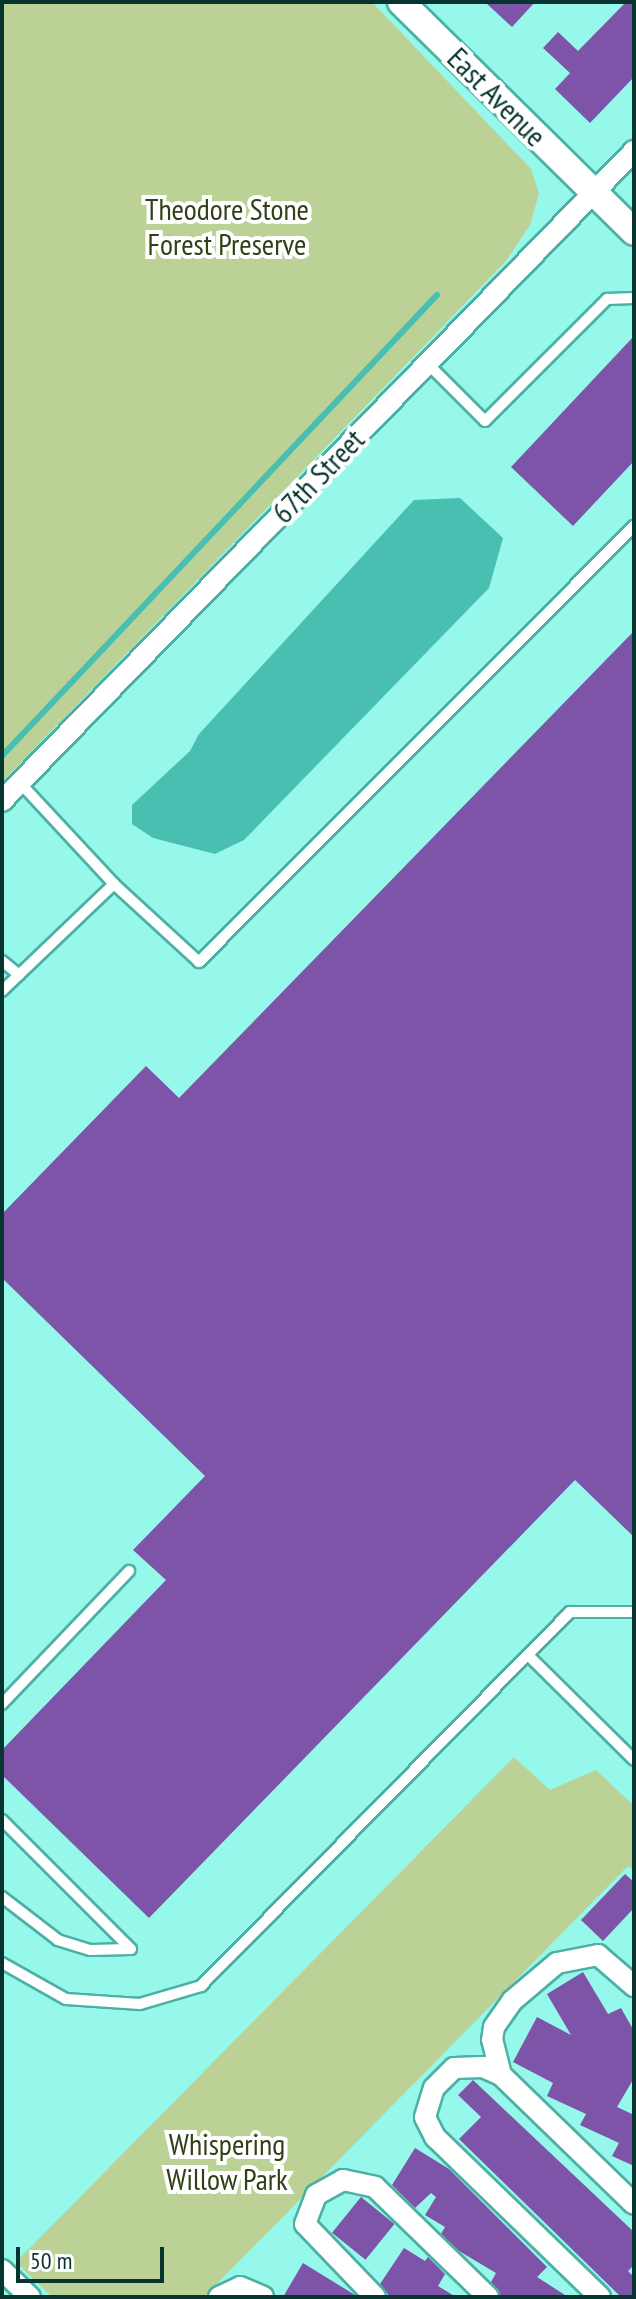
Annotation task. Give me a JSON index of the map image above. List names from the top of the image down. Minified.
{"streets":{"street":["East Avenue","67th Street"]},"crossings":[["East Avenue","67th Street"]],"parks":["Theodore Stone Forest Preserve","Whispering Willow Park"],"scale_bar":"50 m"}
